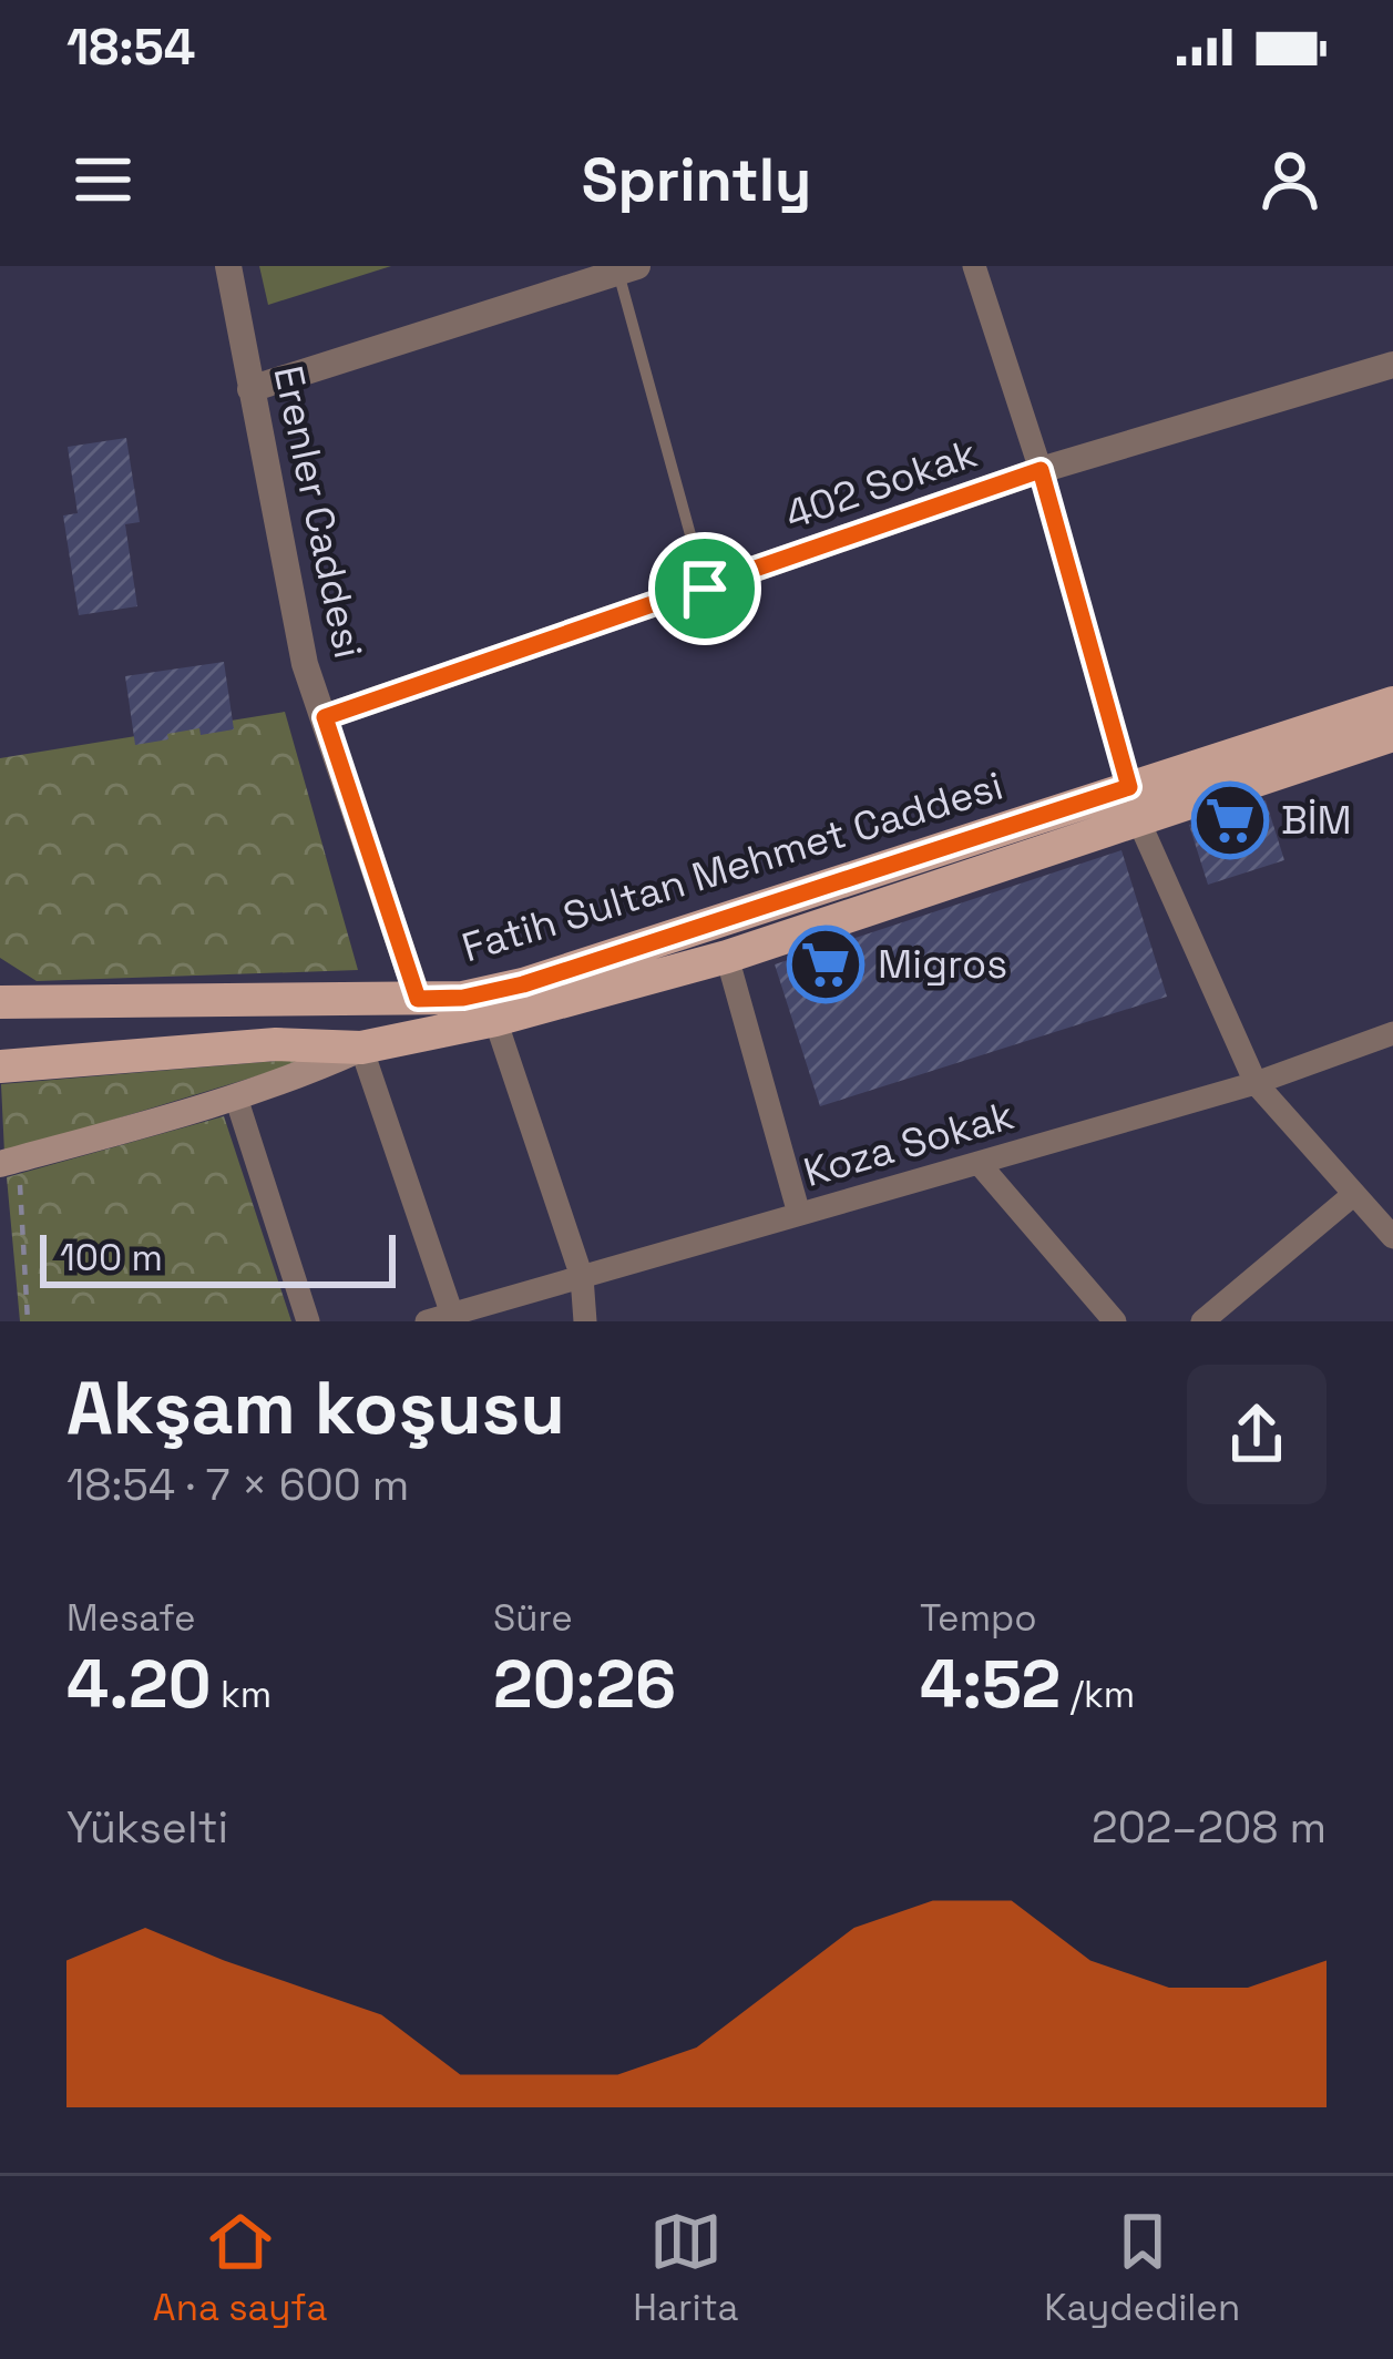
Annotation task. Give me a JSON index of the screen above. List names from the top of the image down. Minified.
{"streets":{"main road":["Fatih Sultan Mehmet Caddesi"],"street":["402 Sokak","Erenler Caddesi","Koza Sokak"]},"crossings":[["402 Sokak","Erenler Caddesi"],["Erenler Caddesi","Fatih Sultan Mehmet Caddesi"]],"places":{"supermarket":["BİM","Migros"]},"scale_bar":"100 m","page":{"status":"18:54","header":"Sprintly","scale":"100 m","heading":["Akşam koşusu","18:54 · 7 × 600 m"],"stats":[["Mesafe","4.20 km"],["Süre","20:26"],["Tempo","4:52 /km"]],"chart":["Yükselti","202–208 m"],"tabs":["Ana sayfa","Harita","Kaydedilen"]}}
